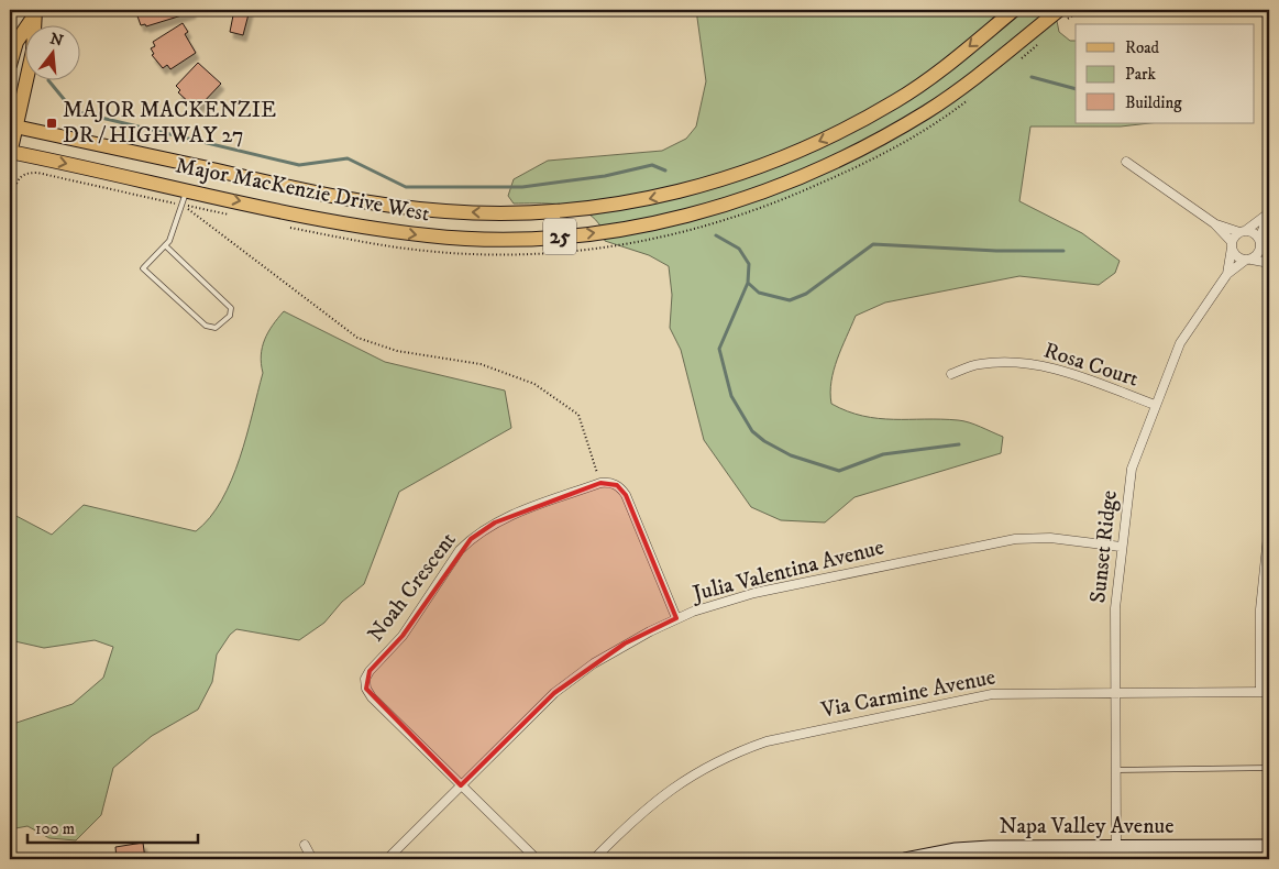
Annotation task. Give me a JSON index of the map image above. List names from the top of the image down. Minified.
{"streets":{"main road":["Major MacKenzie Drive West","25"],"street":["Rosa Court","Sunset Ridge","Julia Valentina Avenue","Noah Crescent","Via Carmine Avenue","Napa Valley Avenue"]},"crossings":[["Rosa Court","Sunset Ridge"],["Sunset Ridge","Julia Valentina Avenue"],["Sunset Ridge","Via Carmine Avenue"],["Sunset Ridge","Napa Valley Avenue"],["Julia Valentina Avenue","Noah Crescent"]],"places":{"transit":["MAJOR MACKENZIE DR / HIGHWAY 27"]},"legend":["Road","Park","Building"],"scale_bar":"100 m","north":"top"}
